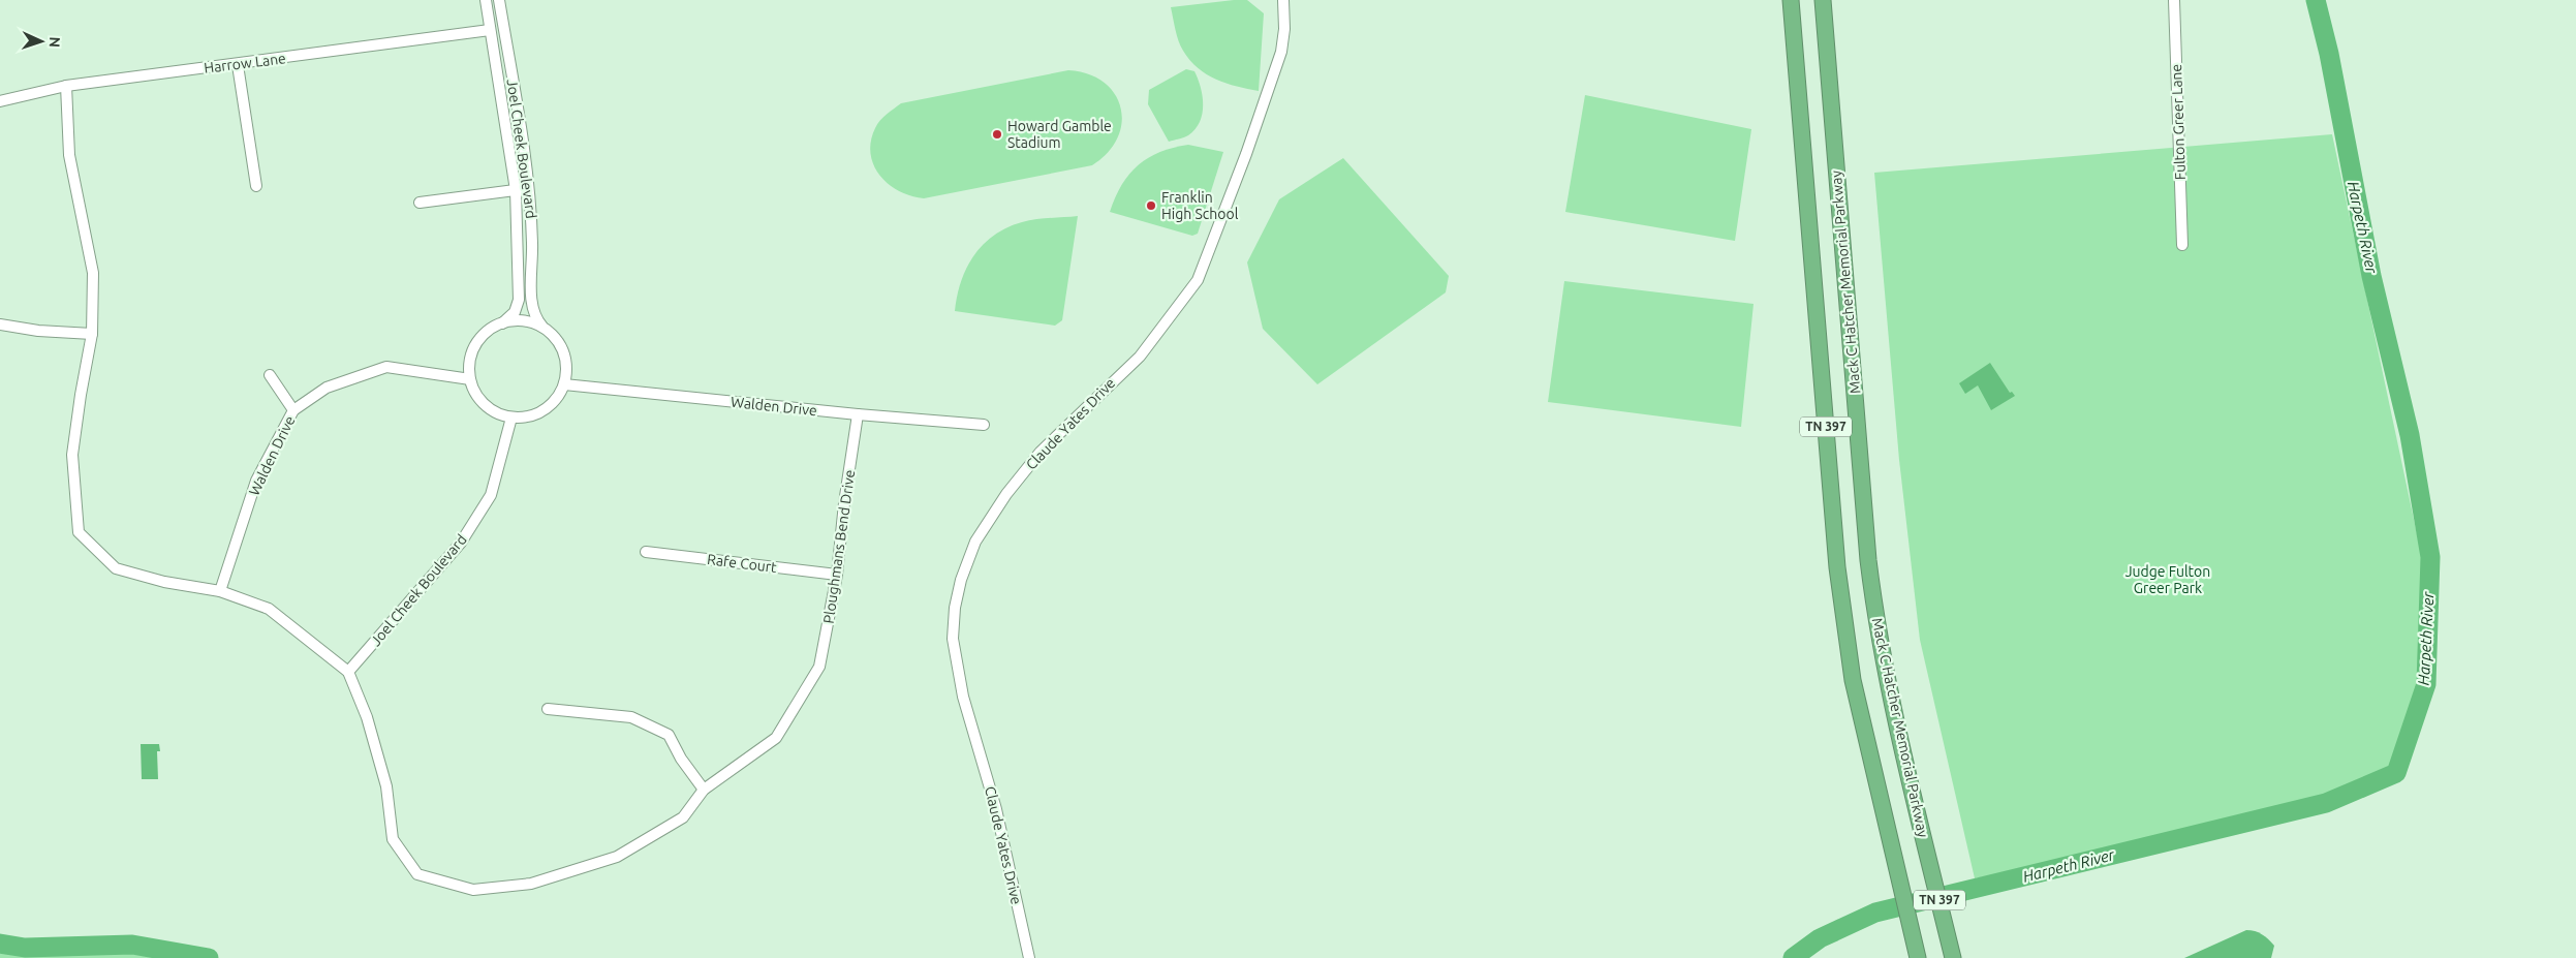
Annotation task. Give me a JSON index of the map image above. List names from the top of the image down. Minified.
{"streets":{"highway":["Mack C Hatcher Memorial Parkway","TN 397"],"street":["Harrow Lane","Fulton Greer Lane","Joel Cheek Boulevard","Walden Drive","Claude Yates Drive","Ploughmans Bend Drive","Rafe Court"]},"crossings":[["Harrow Lane","Joel Cheek Boulevard"],["Harrow Lane","Ploughmans Bend Drive"],["Joel Cheek Boulevard","Walden Drive"],["Joel Cheek Boulevard","Ploughmans Bend Drive"],["Walden Drive","Ploughmans Bend Drive"],["Ploughmans Bend Drive","Rafe Court"]],"water":["Harpeth River"],"parks":["Judge Fulton Greer Park"],"places":["Howard Gamble Stadium","Franklin High School"],"north":"right"}
